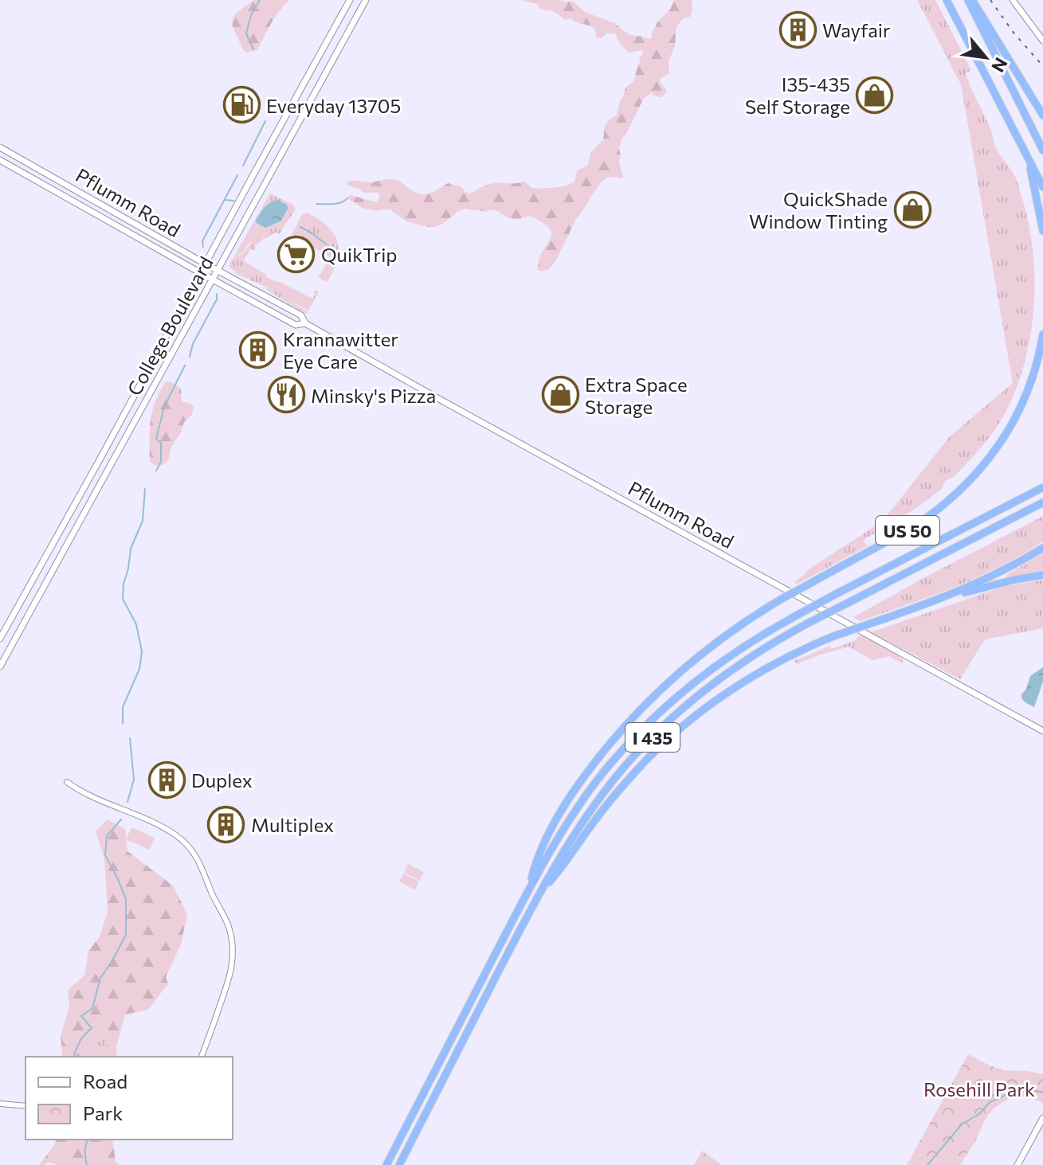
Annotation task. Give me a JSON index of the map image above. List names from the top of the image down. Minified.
{"streets":{"highway":["US 50","I 435"],"main road":["Pflumm Road","College Boulevard"]},"crossings":[["Pflumm Road","College Boulevard"],["US 50","I 435"]],"parks":["Rosehill Park"],"places":{"building":["Wayfair","Krannawitter Eye Care","Duplex","Multiplex"],"shop":["I35-435 Self Storage","QuickShade Window Tinting","Extra Space Storage"],"fuel station":["Everyday 13705"],"supermarket":["QuikTrip"],"restaurant":["Minsky's Pizza"]},"legend":["Road","Park"],"north":"bottom right"}
